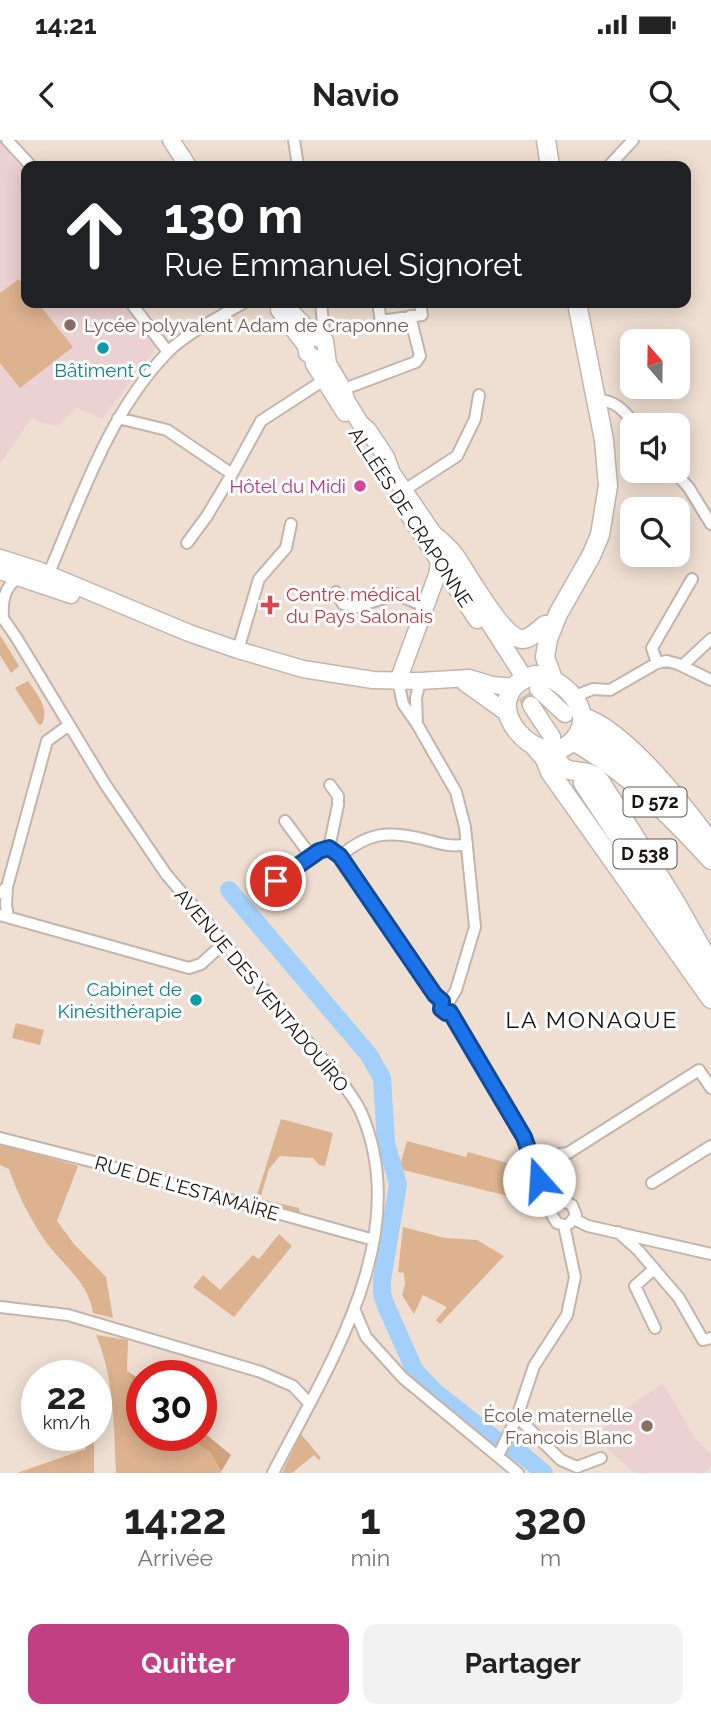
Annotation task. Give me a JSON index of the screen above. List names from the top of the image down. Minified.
{"streets":{"main road":["ALLÉES DE CRAPONNE","D 572","D 538"],"street":["AVENUE DES VENTADOUÏRO","RUE DE L'ESTAMAÏRE"]},"crossings":[["AVENUE DES VENTADOUÏRO","RUE DE L'ESTAMAÏRE"]],"districts":["LA MONAQUE"],"places":{"other":["Lycée polyvalent Adam de Craponne","Bâtiment C","Hôtel du Midi","Cabinet de Kinésithérapie","École maternelle Francois Blanc"],"health":["Centre médical du Pays Salonais"]},"north":"top","page":{"status":"14:21","header":"Navio","turn":["130 m","Rue Emmanuel Signoret"],"speed":"22 km/h","limit":"30","eta":["14:22","Arrivée","1","min","320","m"],"buttons":["Quitter","Partager"]}}
